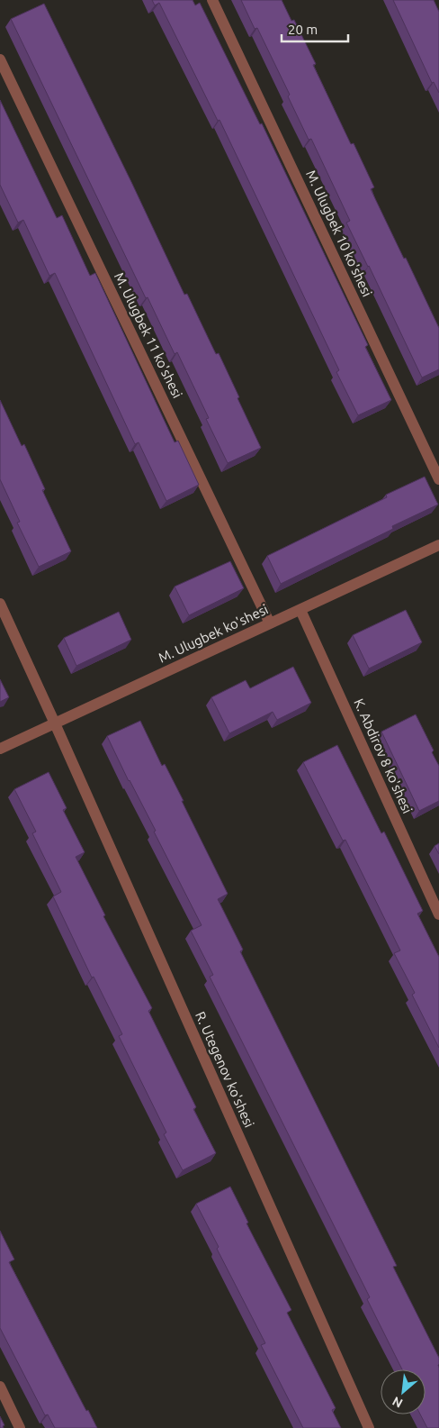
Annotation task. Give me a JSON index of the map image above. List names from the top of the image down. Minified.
{"streets":{"street":["M. Ulugbek 10 ko'shesi","M. Ulugbek 11 ko'shesi","M. Ulugbek ko'shesi","K. Abdirov 8 ko'shesi","R. Utegenov ko'shesi"]},"crossings":[["M. Ulugbek 11 ko'shesi","M. Ulugbek ko'shesi"],["M. Ulugbek ko'shesi","K. Abdirov 8 ko'shesi"],["M. Ulugbek ko'shesi","R. Utegenov ko'shesi"]],"scale_bar":"20 m","north":"bottom left"}
